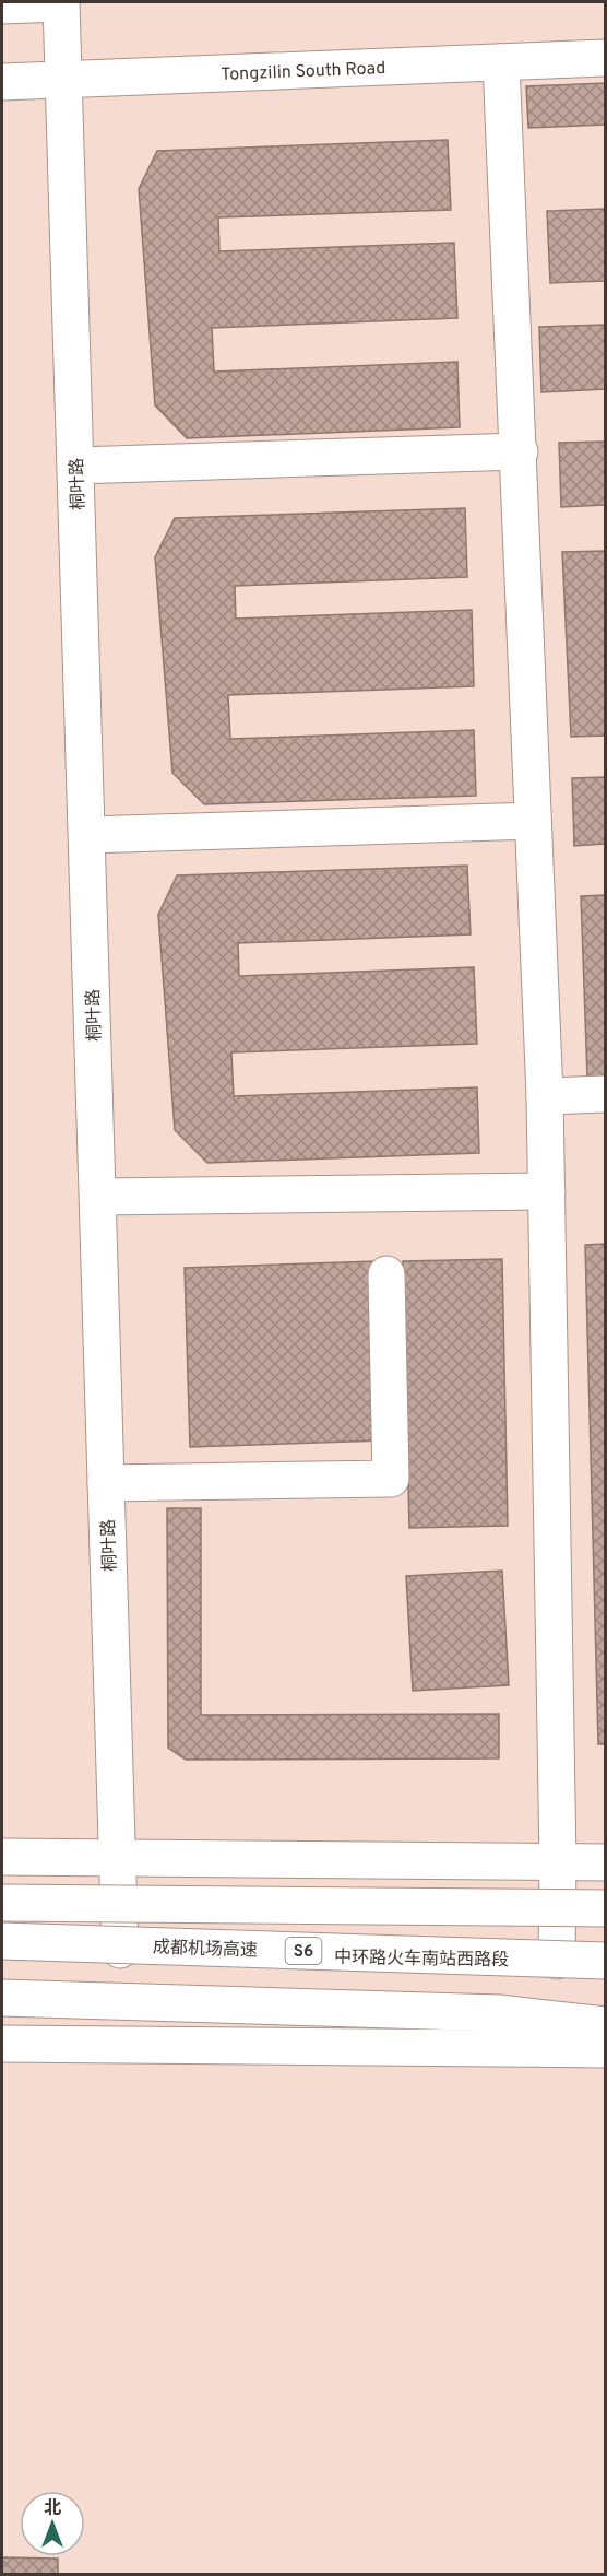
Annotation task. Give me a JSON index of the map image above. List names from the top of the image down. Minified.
{"streets":{"main road":["Tongzilin South Road","桐叶路","成都机场高速","S6","中环路火车南站西路段"]},"crossings":[["Tongzilin South Road","桐叶路"],["桐叶路","中环路火车南站西路段"],["成都机场高速","中环路火车南站西路段"]],"north":"top"}
